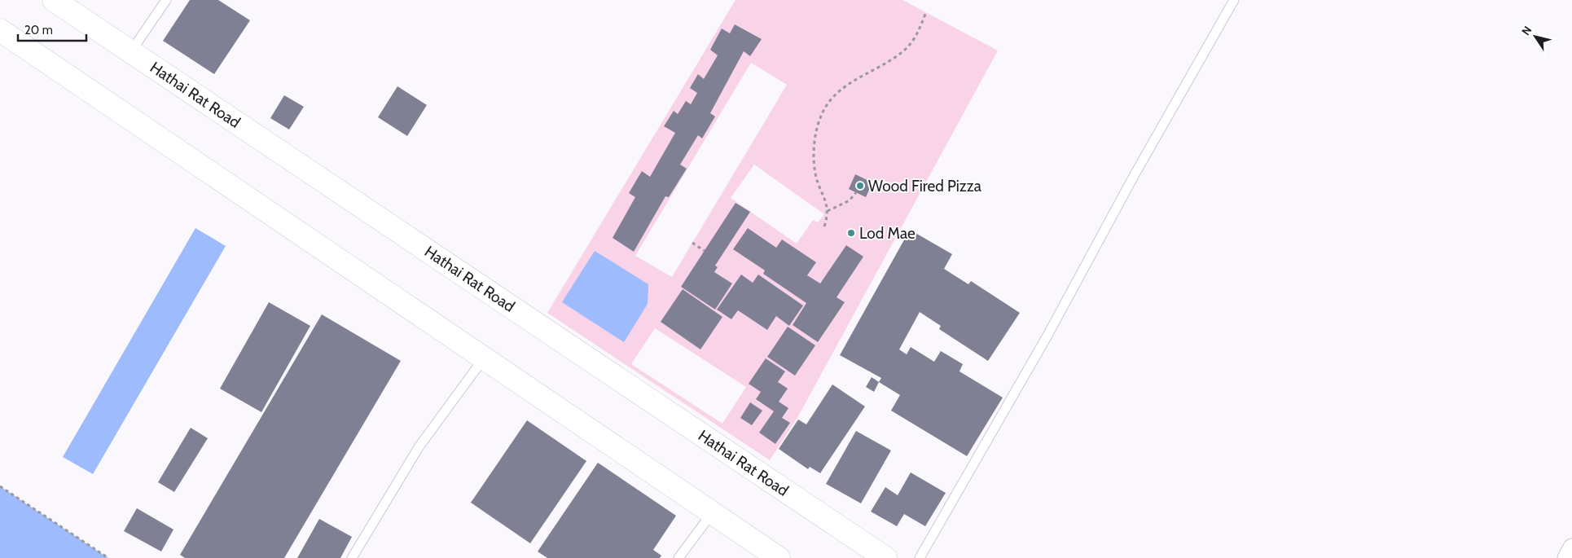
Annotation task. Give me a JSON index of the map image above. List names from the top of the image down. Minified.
{"streets":{"main road":["Hathai Rat Road"]},"places":["Wood Fired Pizza","Lod Mae"],"scale_bar":"20 m","north":"top left"}
